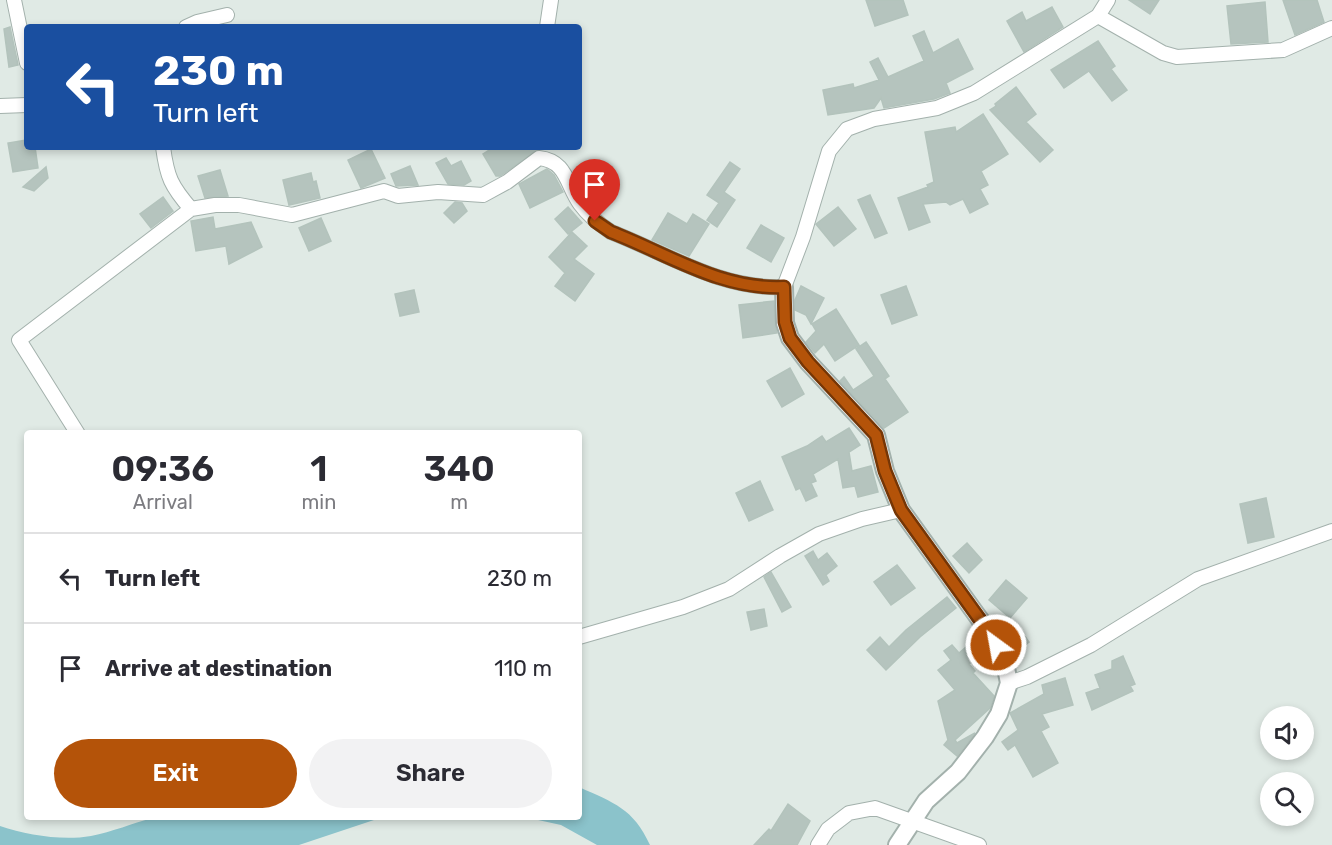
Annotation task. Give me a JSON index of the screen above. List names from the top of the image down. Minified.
{"page":{"turn":["230 m","Turn left"],"eta":["09:36","Arrival","1","min","340","m"],"list":[{"name":"Turn left","value":"230 m"},{"name":"Arrive at destination","value":"110 m"}],"buttons":["Exit","Share"]}}
